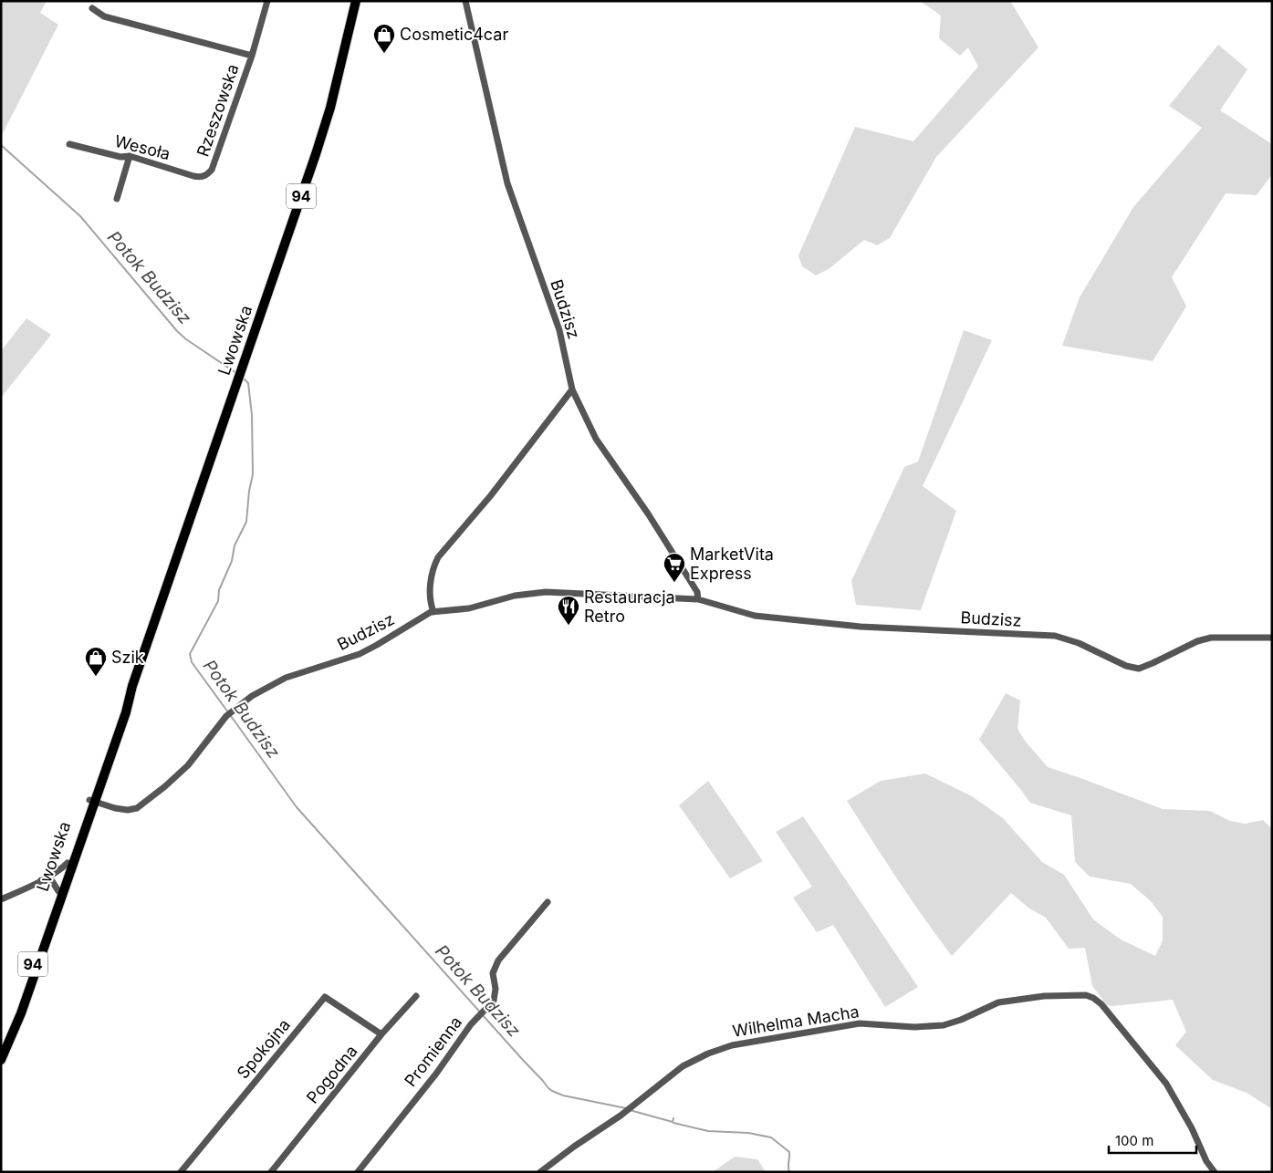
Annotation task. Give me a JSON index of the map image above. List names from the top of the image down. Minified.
{"streets":{"main road":["94","Lwowska"],"street":["Rzeszowska","Wesoła","Budzisz","Wilhelma Macha","Spokojna","Promienna","Pogodna"]},"crossings":[["Rzeszowska","Wesoła"],["Budzisz","Lwowska"],["Spokojna","Pogodna"]],"water":["Potok Budzisz"],"places":{"shop":["Cosmetic4car","Szik"],"supermarket":["MarketVita Express"],"restaurant":["Restauracja Retro"]},"scale_bar":"100 m"}
